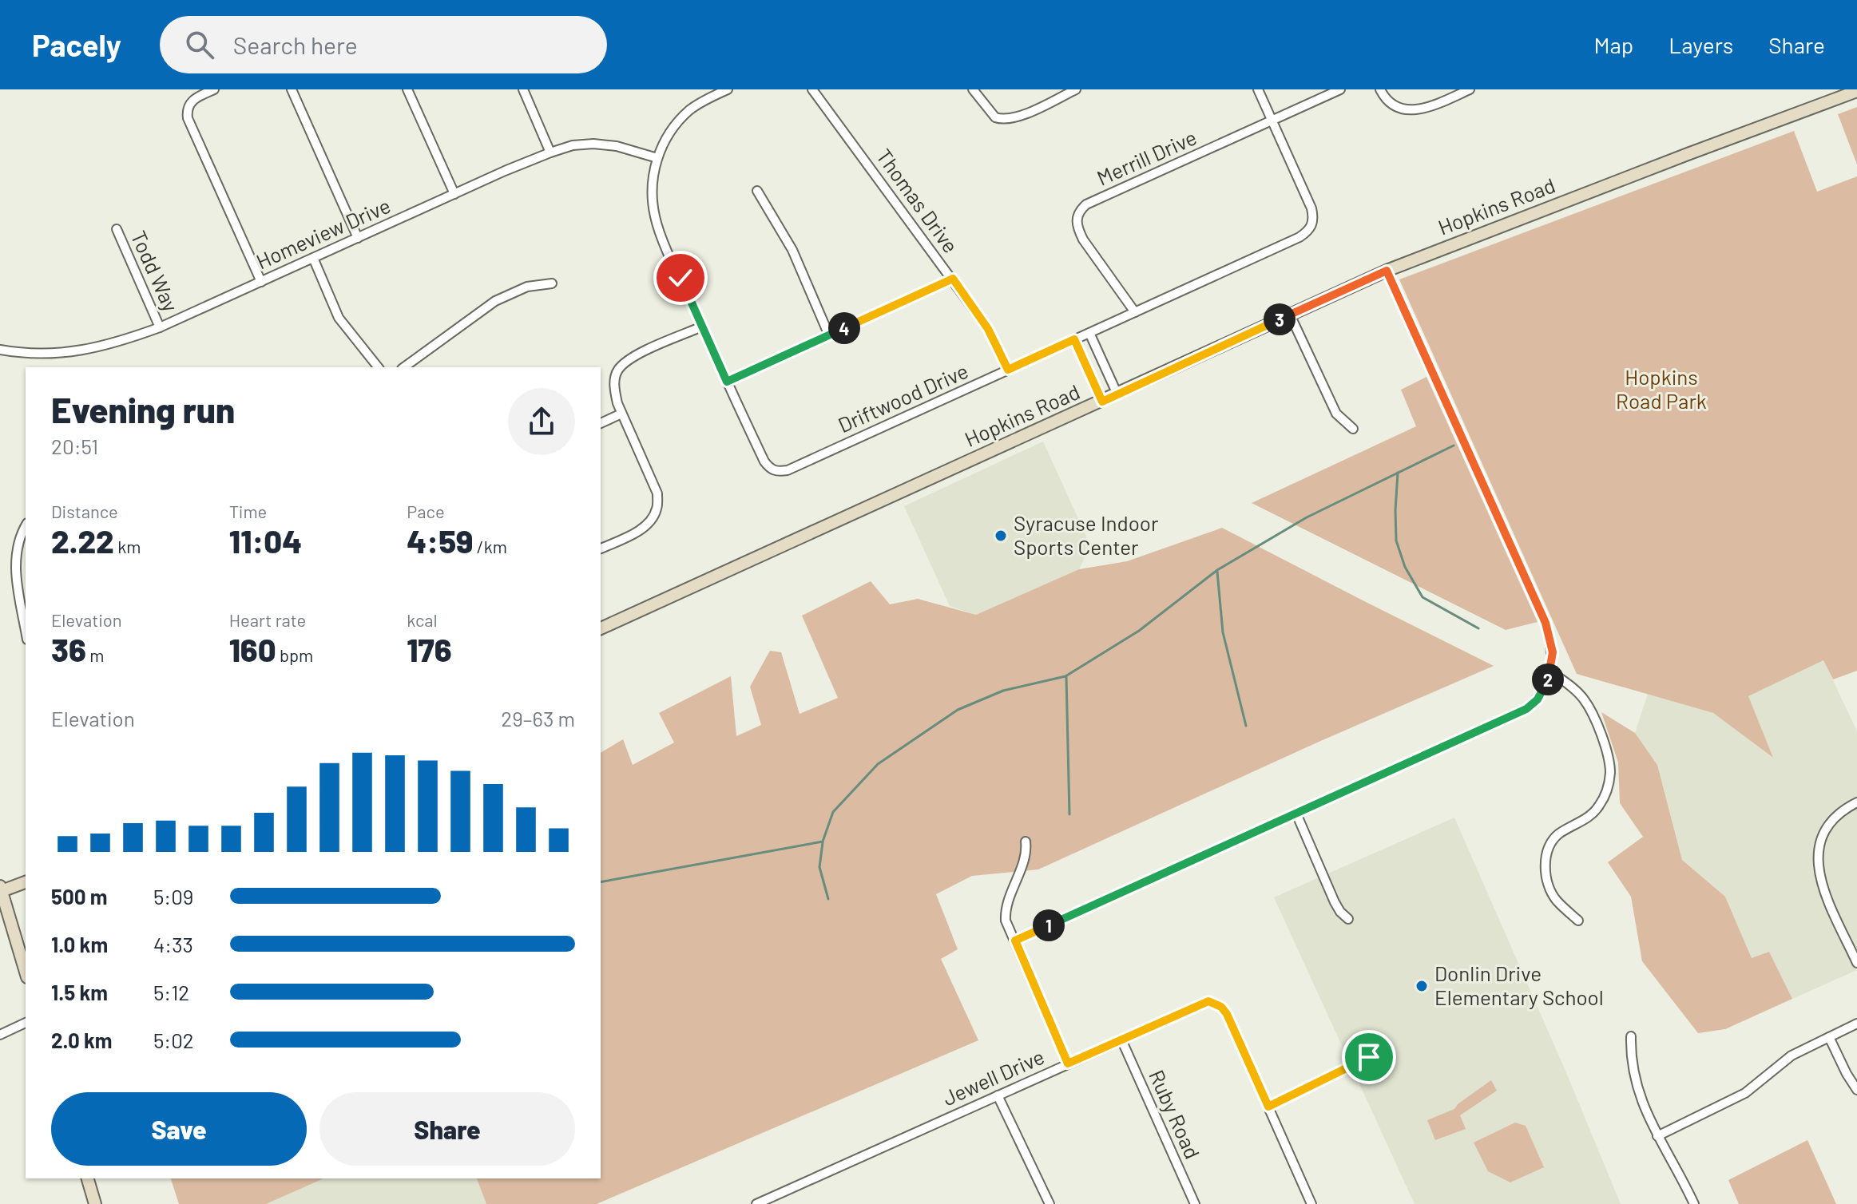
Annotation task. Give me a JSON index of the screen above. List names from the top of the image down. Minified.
{"streets":{"street":["Merrill Drive","Thomas Drive","Hopkins Road","Homeview Drive","Todd Way","Driftwood Drive","Jewell Drive","Ruby Road"]},"crossings":[["Merrill Drive","Driftwood Drive"],["Thomas Drive","Driftwood Drive"],["Homeview Drive","Todd Way"],["Homeview Drive","Driftwood Drive"],["Jewell Drive","Ruby Road"]],"parks":["Hopkins Road Park"],"places":["Syracuse Indoor Sports Center","Donlin Drive Elementary School"],"page":{"header":"Pacely","search":"Search here","nav":["Map","Layers","Share"],"pins":["3","4","2","1"],"heading":["Evening run","20:51"],"stats":[["Distance","2.22 km"],["Time","11:04"],["Pace","4:59 /km"],["Elevation","36 m"],["Heart rate","160 bpm"],["kcal","176"]],"chart":["Elevation","29–63 m"],"list":[{"name":"500 m","note":"5:09"},{"name":"1.0 km","note":"4:33"},{"name":"1.5 km","note":"5:12"},{"name":"2.0 km","note":"5:02"}],"buttons":["Save","Share"]}}
